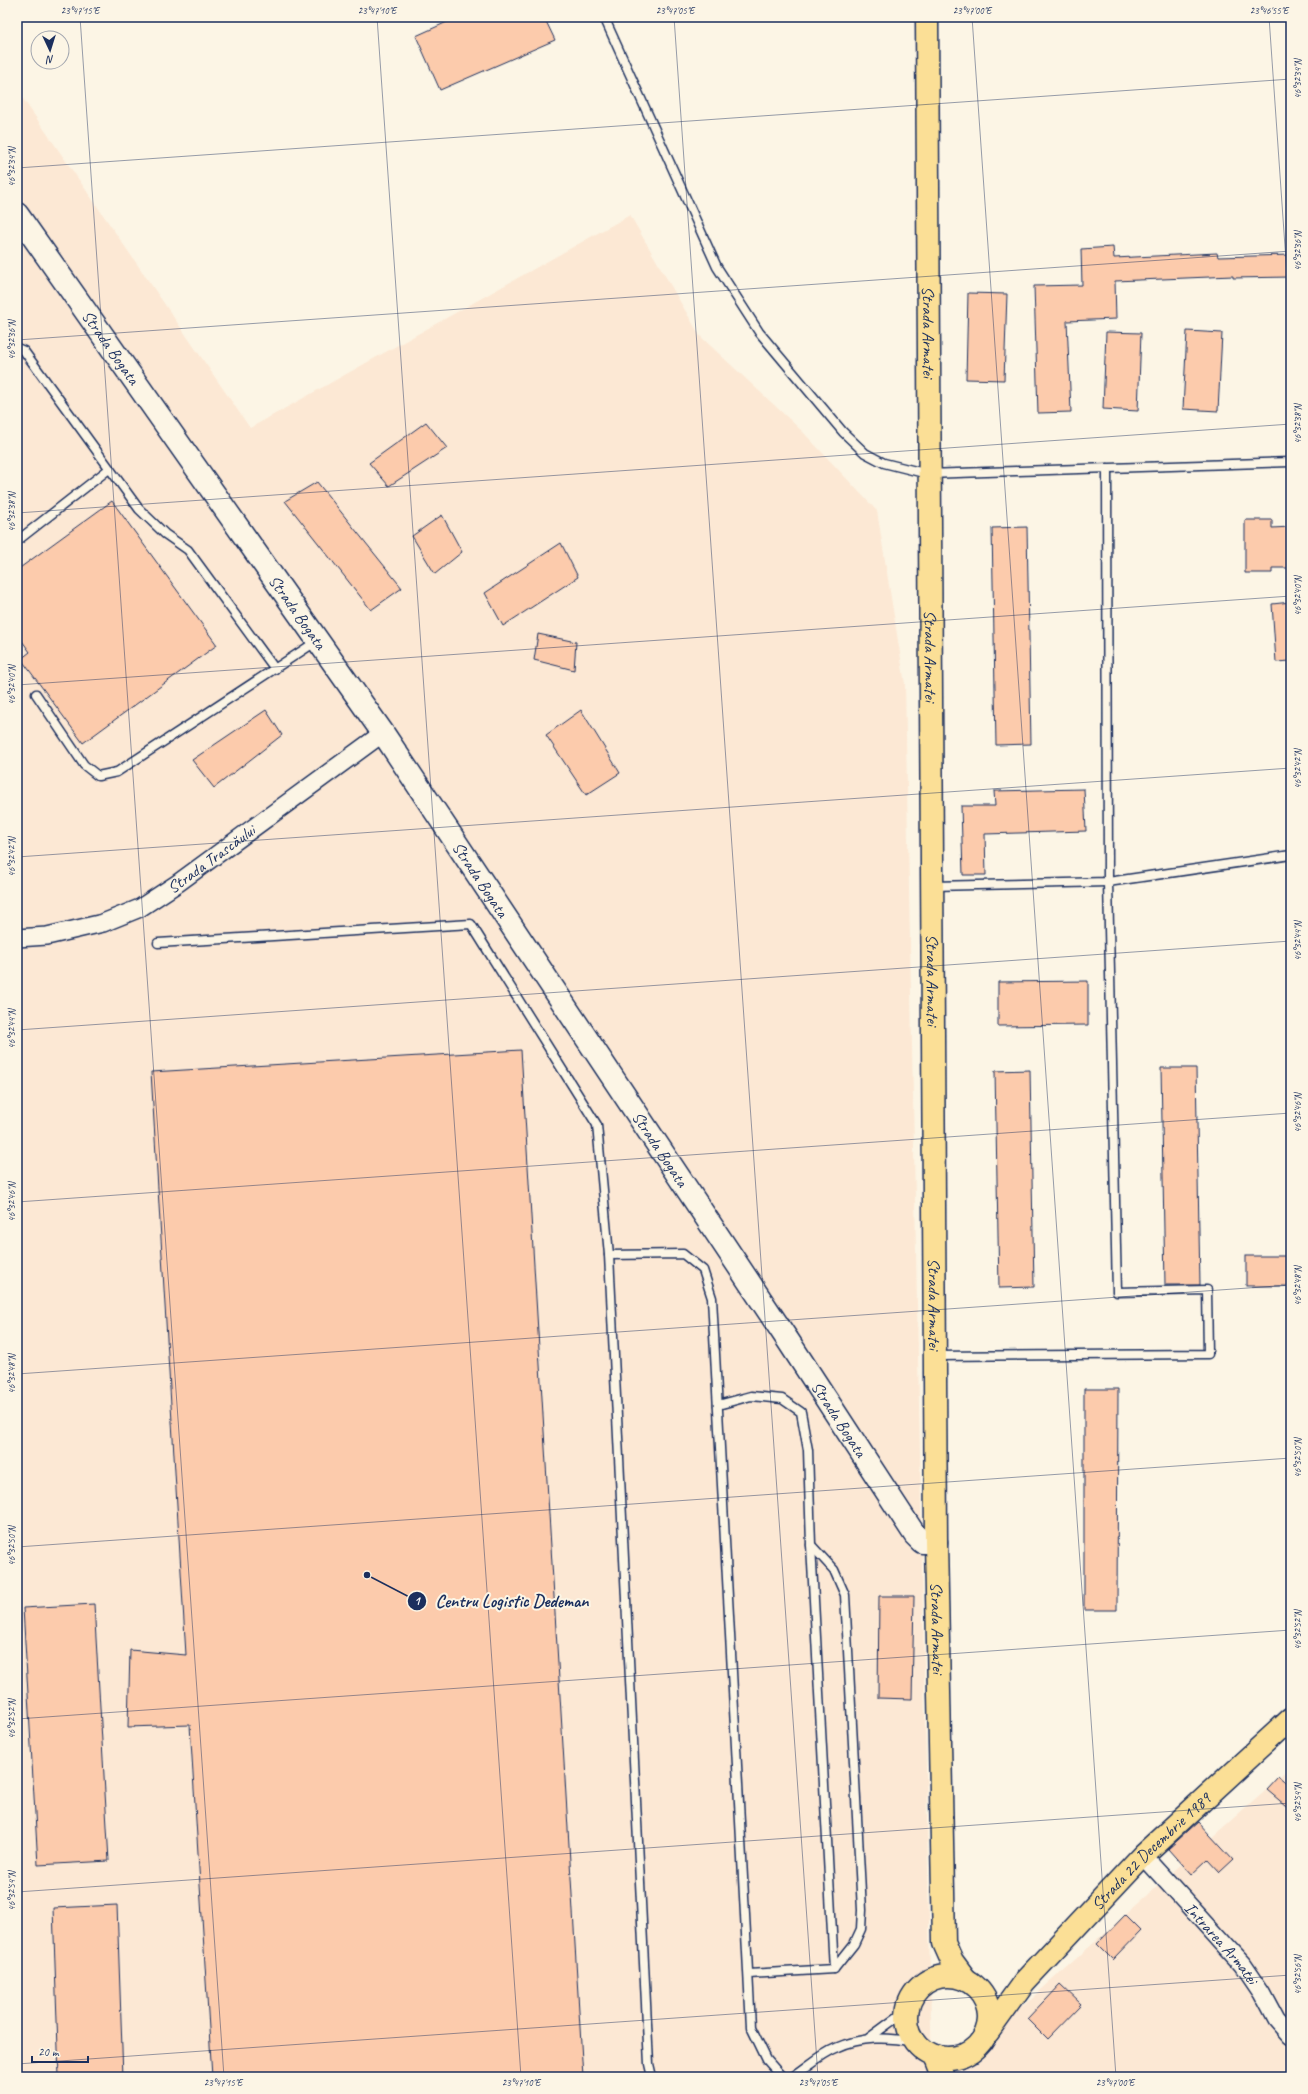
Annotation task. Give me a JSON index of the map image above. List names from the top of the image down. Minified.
{"streets":{"main road":["Strada Armatei","Strada Bogata","Strada 22 Decembrie 1989"],"street":["Strada Trascăului","Intrarea Armatei"]},"crossings":[["Strada Armatei","Strada Bogata"],["Strada Armatei","Strada 22 Decembrie 1989"],["Strada Bogata","Strada Trascăului"],["Strada 22 Decembrie 1989","Intrarea Armatei"]],"places":["Centru Logistic Dedeman"],"scale_bar":"20 m","north":"bottom","coordinates":["23°47'15\"E","23°47'10\"E","23°47'05\"E","23°47'00\"E","23°46'55\"E","46°32'34\"N","46°32'36\"N","46°32'38\"N","46°32'40\"N","46°32'42\"N","46°32'44\"N","46°32'46\"N","46°32'48\"N","46°32'50\"N","46°32'52\"N","46°32'54\"N","46°32'56\"N"]}
